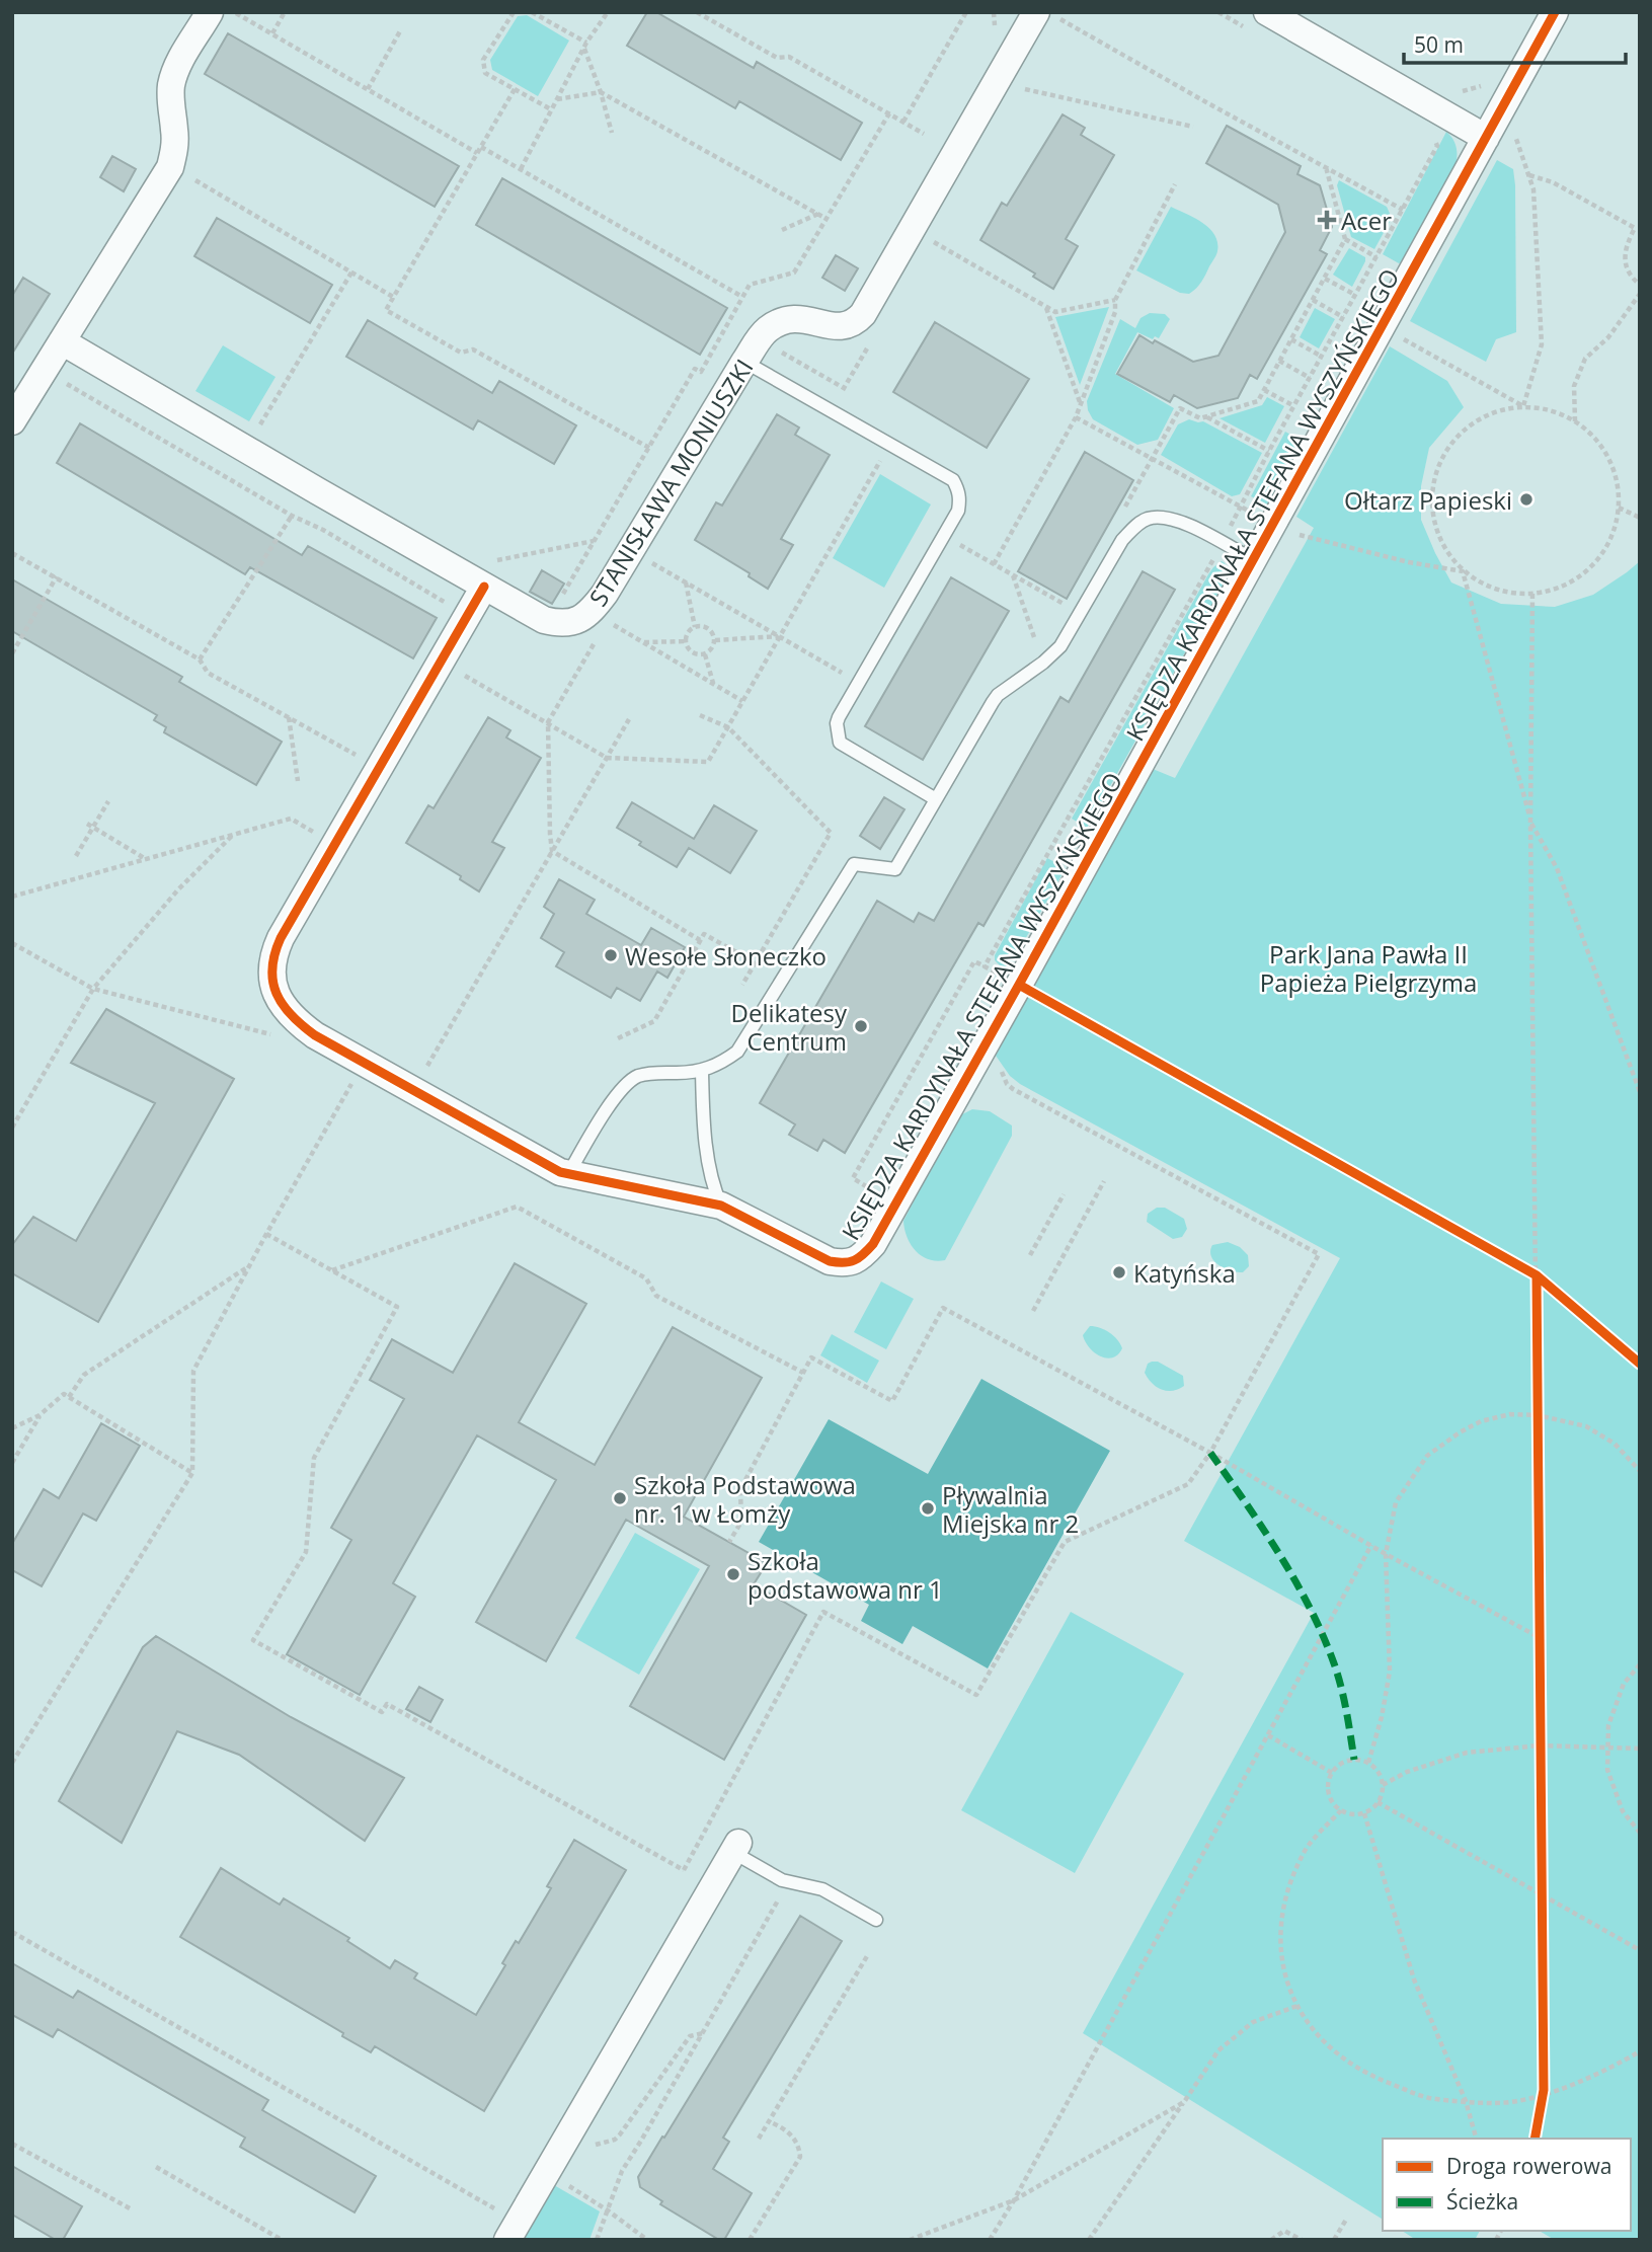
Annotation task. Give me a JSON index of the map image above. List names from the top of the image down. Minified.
{"streets":{"street":["STANISŁAWA MONIUSZKI","KSIĘDZA KARDYNAŁA STEFANA WYSZYŃSKIEGO"]},"crossings":[["STANISŁAWA MONIUSZKI","KSIĘDZA KARDYNAŁA STEFANA WYSZYŃSKIEGO"]],"parks":["Park Jana Pawła II Papieża Pielgrzyma"],"places":{"health":["Acer"],"other":["Ołtarz Papieski","Wesołe Słoneczko","Delikatesy Centrum","Katyńska","Szkoła Podstawowa nr. 1 w Łomży","Pływalnia Miejska nr 2","Szkoła podstawowa nr 1"]},"legend":["Droga rowerowa","Ścieżka"],"scale_bar":"50 m"}
